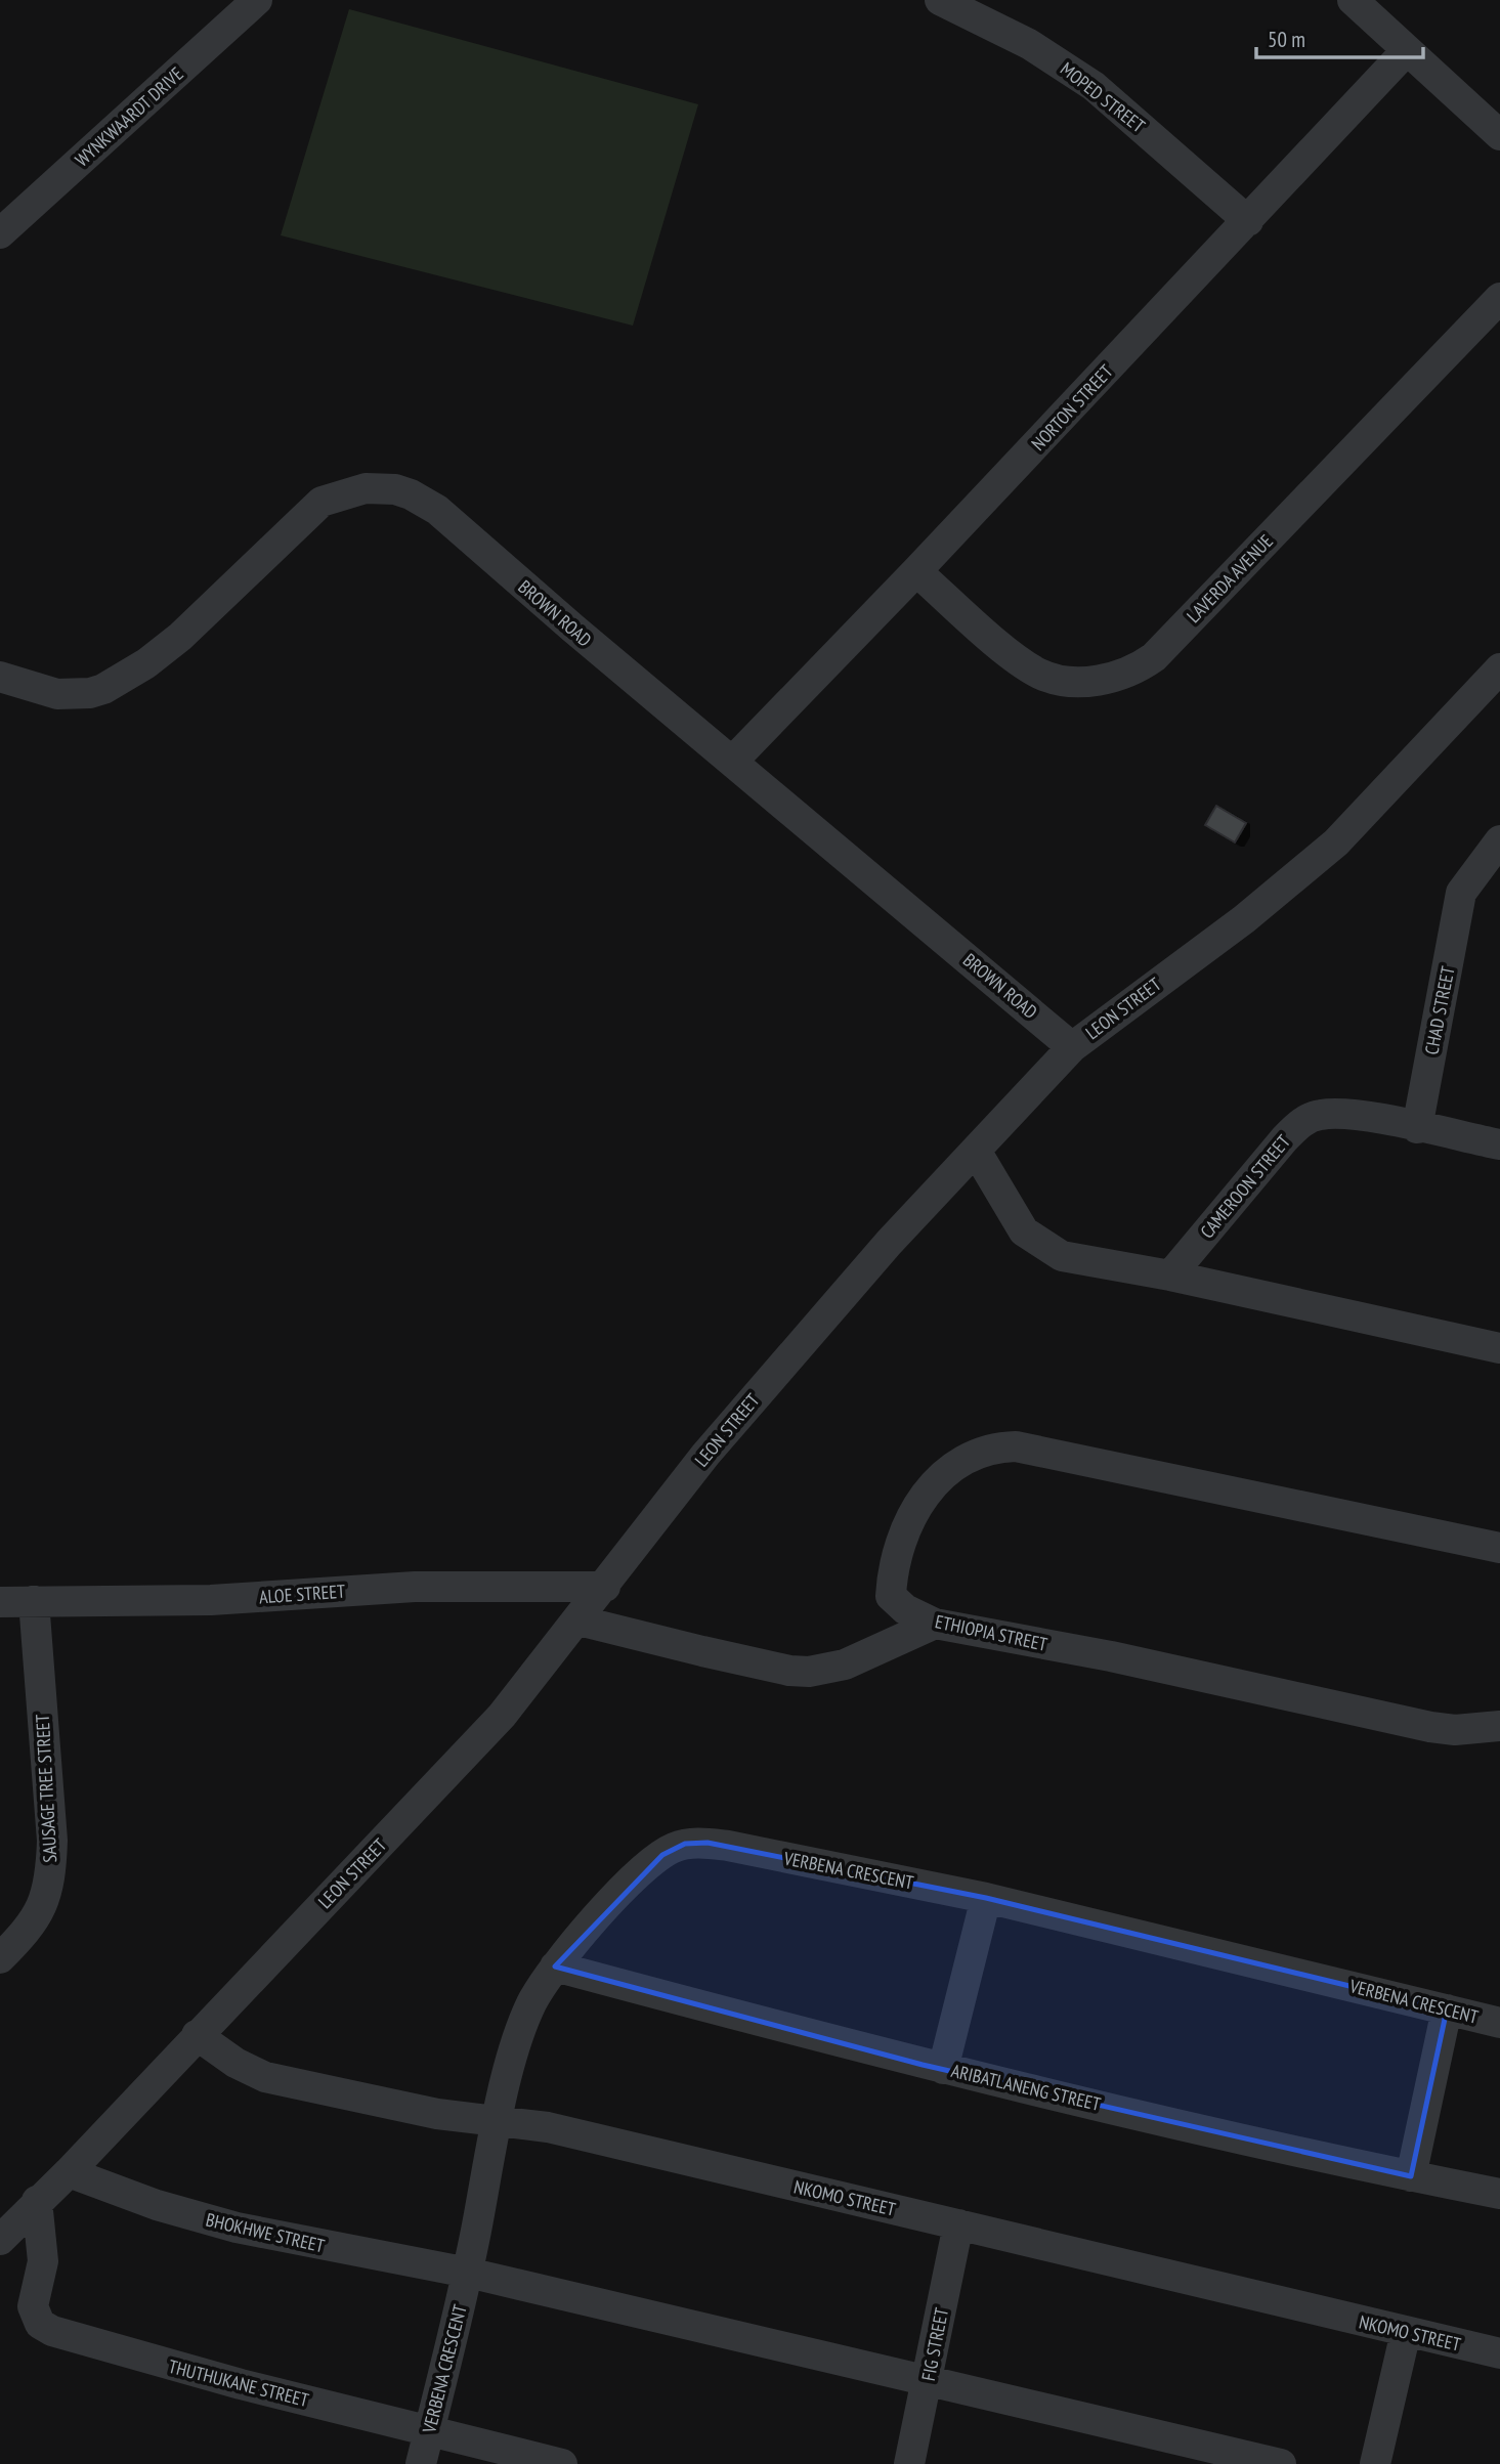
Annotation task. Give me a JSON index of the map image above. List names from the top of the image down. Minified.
{"streets":{"street":["MOPED STREET","WYNKWAARDT DRIVE","NORTON STREET","LAVERDA AVENUE","BROWN ROAD","LEON STREET","CHAD STREET","CAMEROON STREET","ALOE STREET","ETHIOPIA STREET","SAUSAGE TREE STREET","VERBENA CRESCENT","ARIBATLANENG STREET","NKOMO STREET","BHOKHWE STREET","FIG STREET","THUTHUKANE STREET"]},"crossings":[["MOPED STREET","NORTON STREET"],["NORTON STREET","LAVERDA AVENUE"],["NORTON STREET","BROWN ROAD"],["BROWN ROAD","LEON STREET"],["LEON STREET","ALOE STREET"],["LEON STREET","NKOMO STREET"],["LEON STREET","BHOKHWE STREET"],["LEON STREET","THUTHUKANE STREET"],["CHAD STREET","CAMEROON STREET"],["ALOE STREET","SAUSAGE TREE STREET"],["VERBENA CRESCENT","ARIBATLANENG STREET"],["VERBENA CRESCENT","NKOMO STREET"],["VERBENA CRESCENT","BHOKHWE STREET"],["VERBENA CRESCENT","THUTHUKANE STREET"],["NKOMO STREET","FIG STREET"]],"scale_bar":"50 m"}
